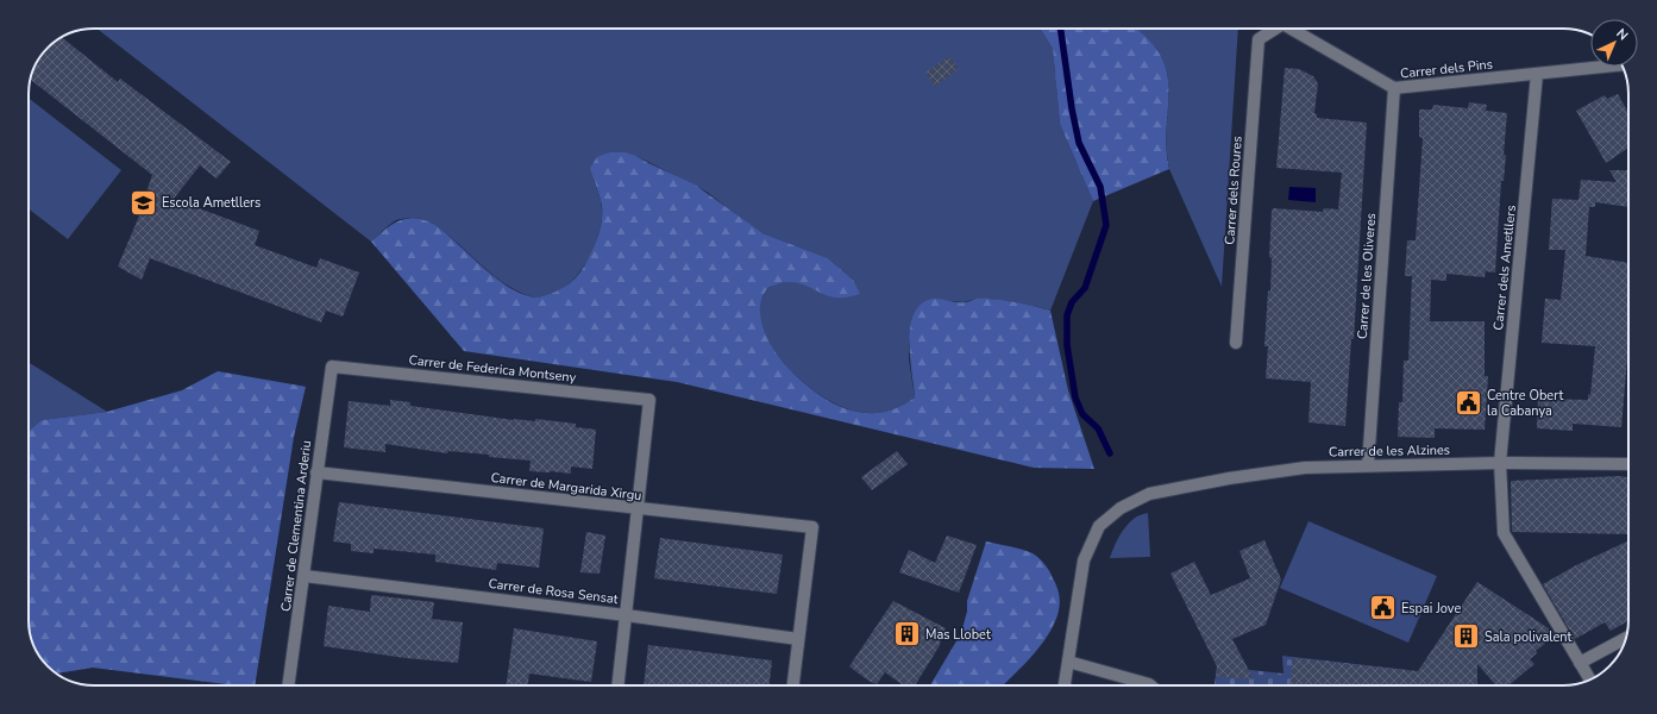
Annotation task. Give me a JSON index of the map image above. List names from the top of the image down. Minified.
{"streets":{"street":["Carrer dels Pins","Carrer dels Roures","Carrer dels Ametllers","Carrer de les Oliveres","Carrer de Federica Montseny","Carrer de les Alzines","Carrer de Margarida Xirgu","Carrer de Clementina Arderiu","Carrer de Rosa Sensat"]},"crossings":[["Carrer dels Pins","Carrer dels Roures"],["Carrer dels Pins","Carrer dels Ametllers"],["Carrer dels Pins","Carrer de les Oliveres"],["Carrer dels Ametllers","Carrer de les Alzines"],["Carrer de les Oliveres","Carrer de les Alzines"],["Carrer de Federica Montseny","Carrer de Margarida Xirgu"],["Carrer de Federica Montseny","Carrer de Clementina Arderiu"],["Carrer de Margarida Xirgu","Carrer de Clementina Arderiu"],["Carrer de Margarida Xirgu","Carrer de Rosa Sensat"],["Carrer de Clementina Arderiu","Carrer de Rosa Sensat"]],"places":{"school or university":["Escola Ametllers"],"public building":["Centre Obert la Cabanya","Espai Jove"],"building":["Mas Llobet","Sala polivalent"]},"north":"top right"}
